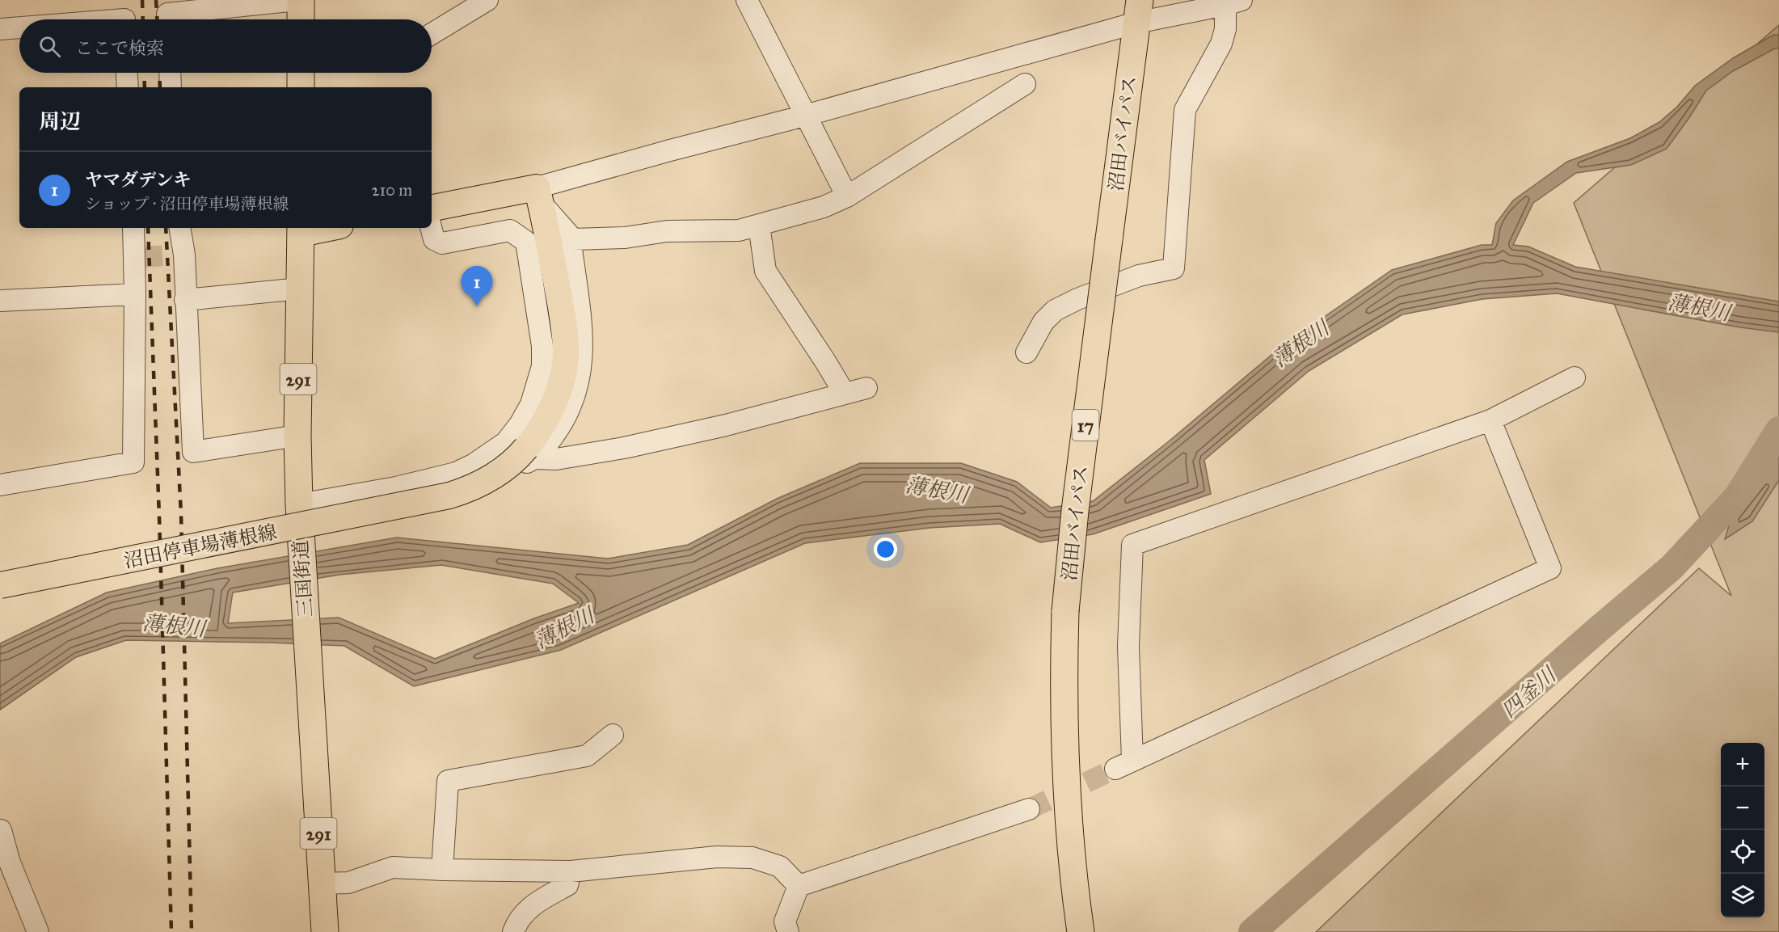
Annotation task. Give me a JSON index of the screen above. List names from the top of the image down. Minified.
{"streets":{"highway":["沼田バイパス","291","17","三国街道"],"main road":["沼田停車場薄根線"]},"water":["薄根川","四釜川"],"page":{"search":"ここで検索","heading":"周辺","list":[{"mark":"1","name":"ヤマダデンキ","note":"ショップ · 沼田停車場薄根線","value":"210 m"}],"pins":"1","map_buttons":["+","−"]}}
